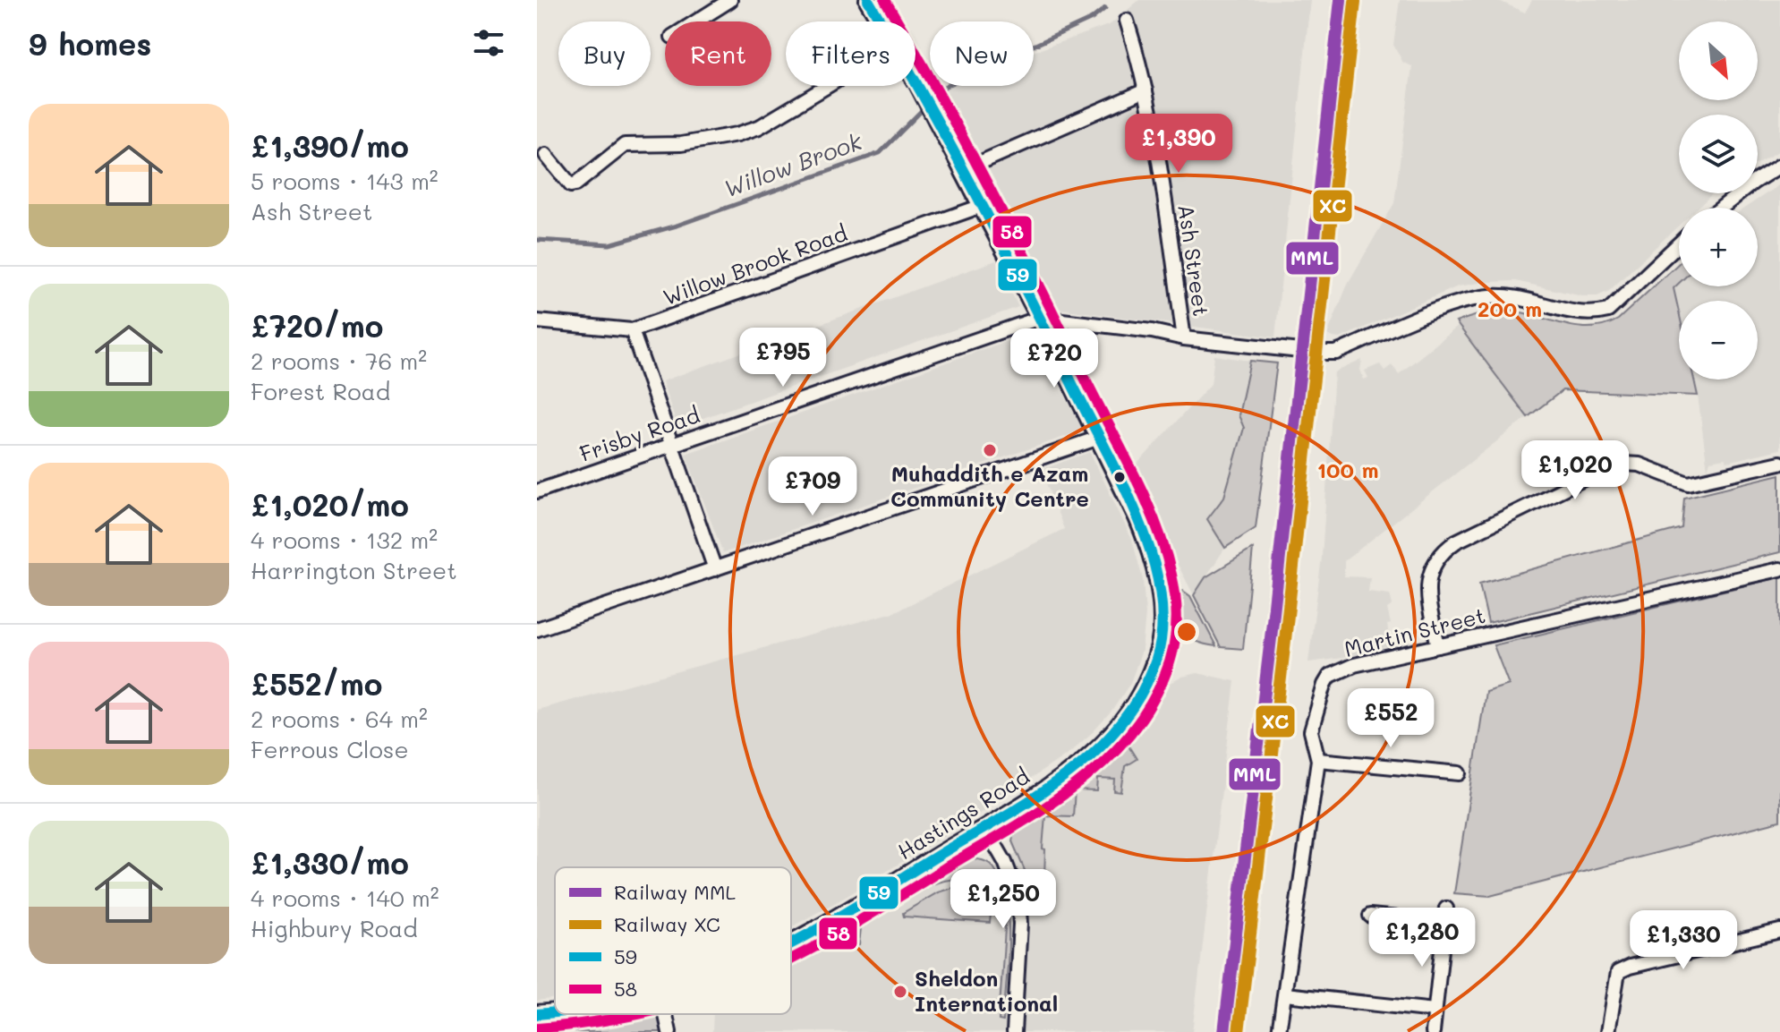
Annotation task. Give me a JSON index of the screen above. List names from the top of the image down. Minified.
{"streets":{"street":["Ash Street","Willow Brook Road","Frisby Road","Martin Street","Hastings Road"]},"water":["Willow Brook"],"places":["Muhaddith e Azam Community Centre","Sheldon International"],"lines":["rail line MML","transit line 59","transit line 58","rail line XC"],"legend":["Railway MML","Railway XC","59","58"],"north":"bottom right","page":{"heading":"9 homes","map_buttons":["+","−"],"chip":["Buy","Rent","Filters","New"],"list":[{"name":"£1,390/mo","note":"5 rooms · 143 m² · Ash Street"},{"name":"£720/mo","note":"2 rooms · 76 m² · Forest Road"},{"name":"£1,020/mo","note":"4 rooms · 132 m² · Harrington Street"},{"name":"£552/mo","note":"2 rooms · 64 m² · Ferrous Close"},{"name":"£1,330/mo","note":"4 rooms · 140 m² · Highbury Road"}],"price":["£1,390","£795","£720","£1,020","£709","£552","£1,250","£1,280","£1,330"]},"rings":["200 m","100 m"]}
